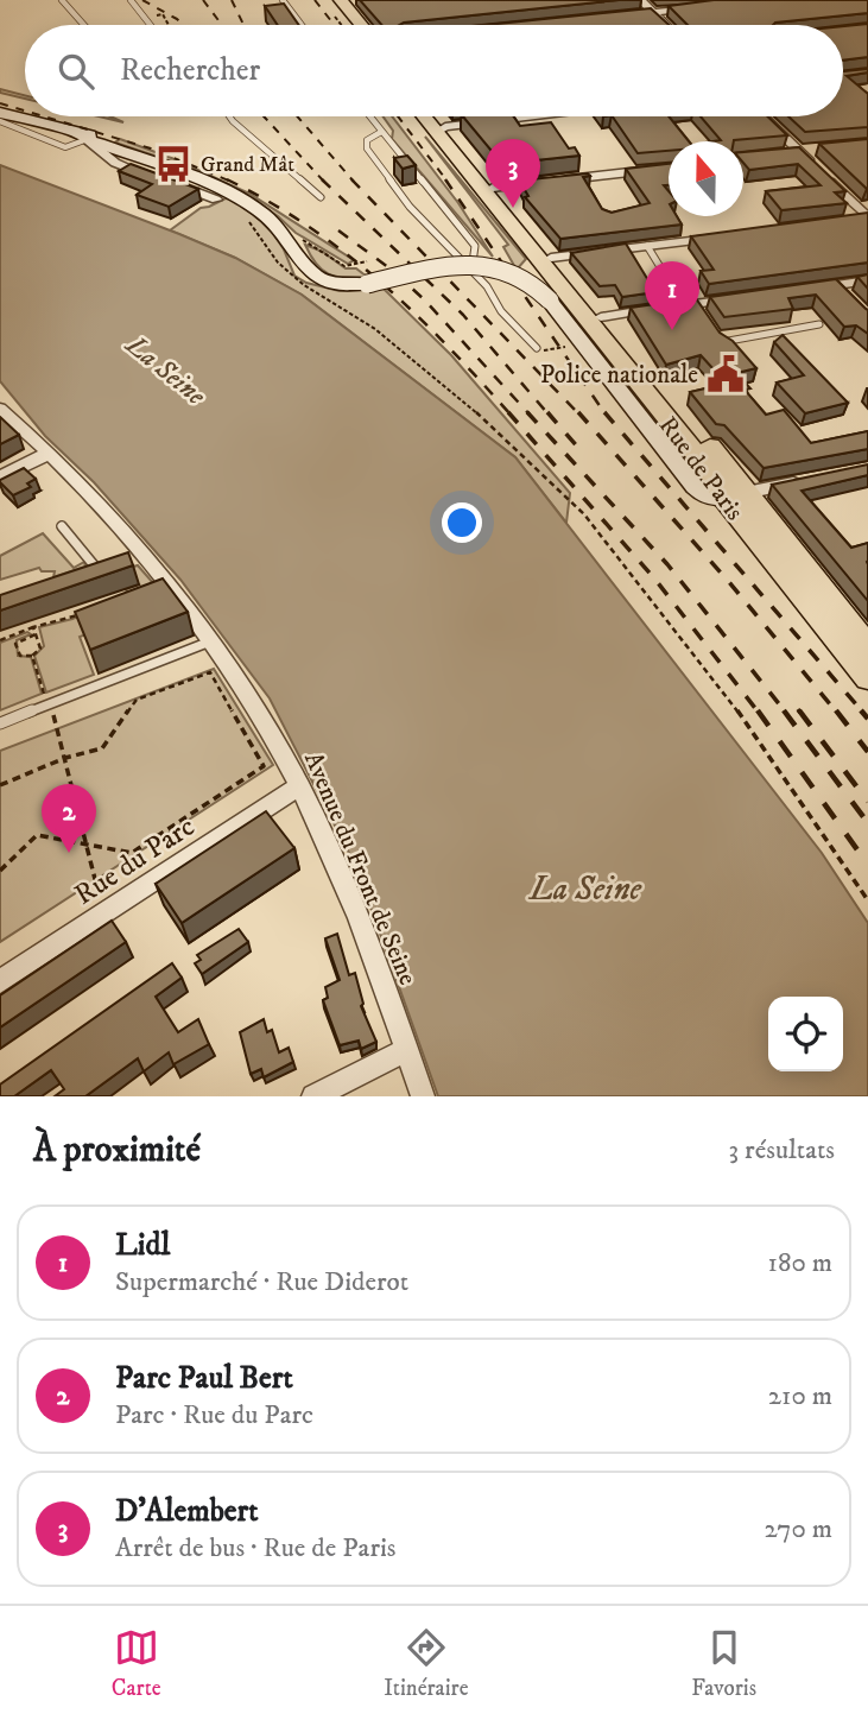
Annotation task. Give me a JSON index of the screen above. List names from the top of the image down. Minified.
{"streets":{"main road":["Rue de Paris"],"street":["Rue du Parc","Avenue du Front de Seine"]},"crossings":[["Rue du Parc","Avenue du Front de Seine"]],"water":["La Seine"],"places":{"bus stop":["Grand Mât"],"public building":["Police nationale"]},"north":"top","page":{"search":"Rechercher","pins":["3","1","2"],"heading":["À proximité","3 résultats"],"list":[{"mark":"1","name":"Lidl","note":"Supermarché · Rue Diderot","value":"180 m"},{"mark":"2","name":"Parc Paul Bert","note":"Parc · Rue du Parc","value":"210 m"},{"mark":"3","name":"D'Alembert","note":"Arrêt de bus · Rue de Paris","value":"270 m"}],"nav":["Carte","Itinéraire","Favoris"]}}
